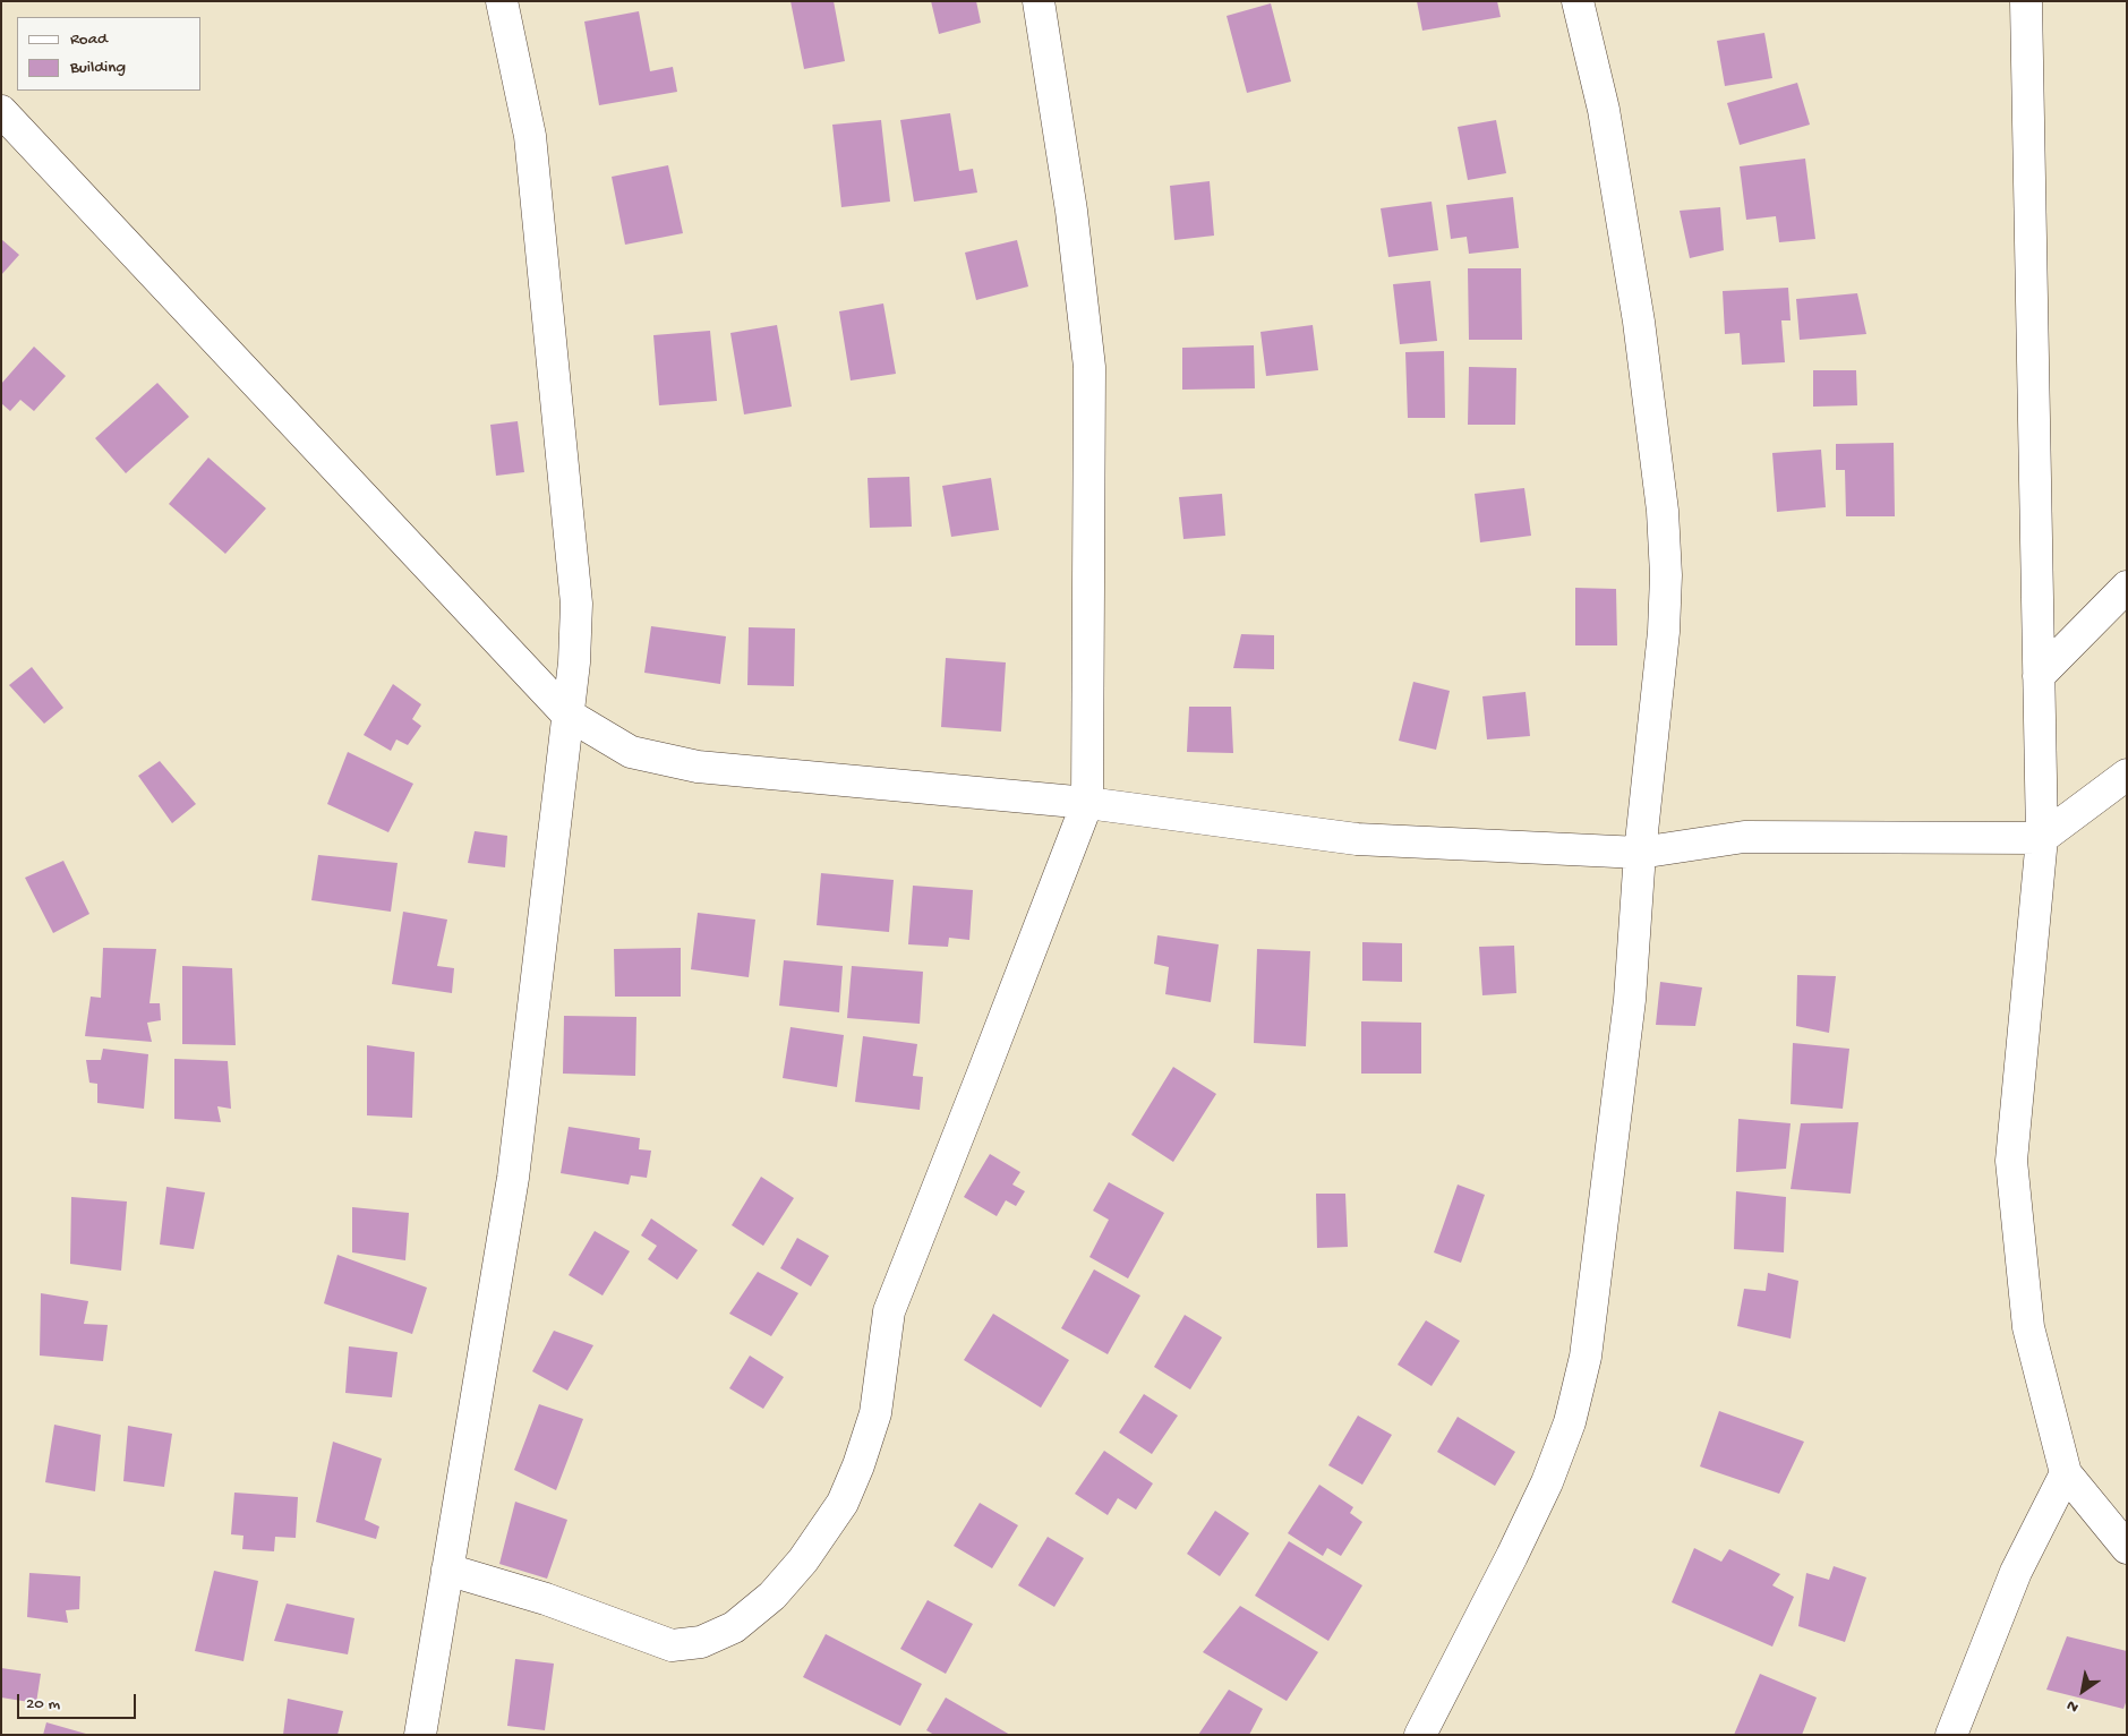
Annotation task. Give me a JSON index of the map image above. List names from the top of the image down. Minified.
{"legend":["Road","Building"],"scale_bar":"20 m","north":"bottom left"}
